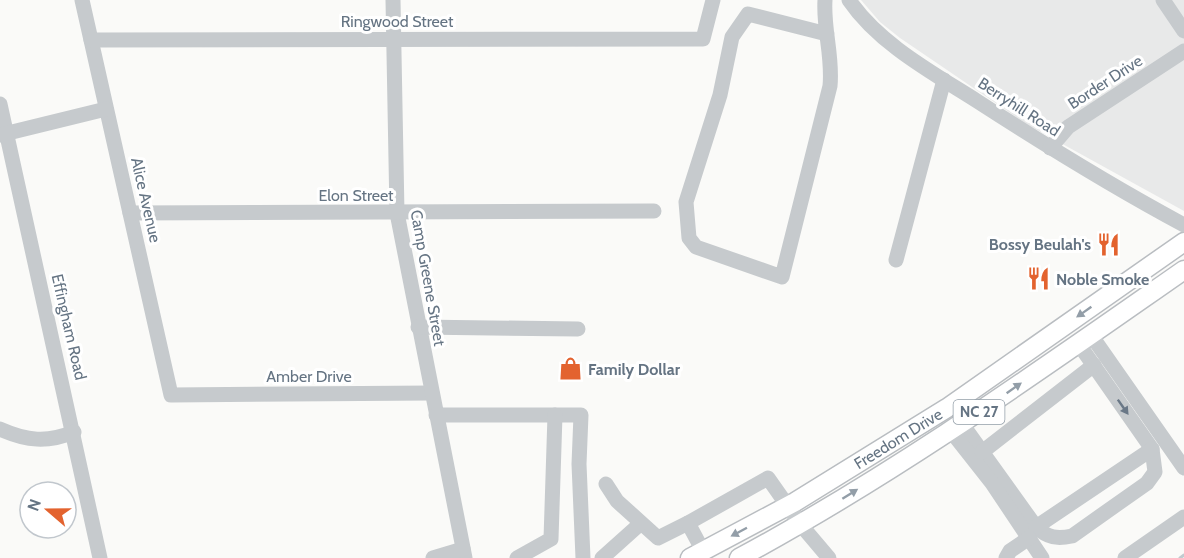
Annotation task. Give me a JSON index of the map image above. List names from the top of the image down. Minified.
{"streets":{"main road":["NC 27","Freedom Drive"],"street":["Ringwood Street","Border Drive","Berryhill Road","Elon Street","Alice Avenue","Camp Greene Street","Effingham Road","Amber Drive"]},"crossings":[["Ringwood Street","Alice Avenue"],["Ringwood Street","Camp Greene Street"],["Border Drive","Berryhill Road"],["Elon Street","Alice Avenue"],["Elon Street","Camp Greene Street"],["Alice Avenue","Amber Drive"],["Camp Greene Street","Amber Drive"]],"places":{"restaurant":["Bossy Beulah's","Noble Smoke"],"shop":["Family Dollar"]},"north":"left"}
